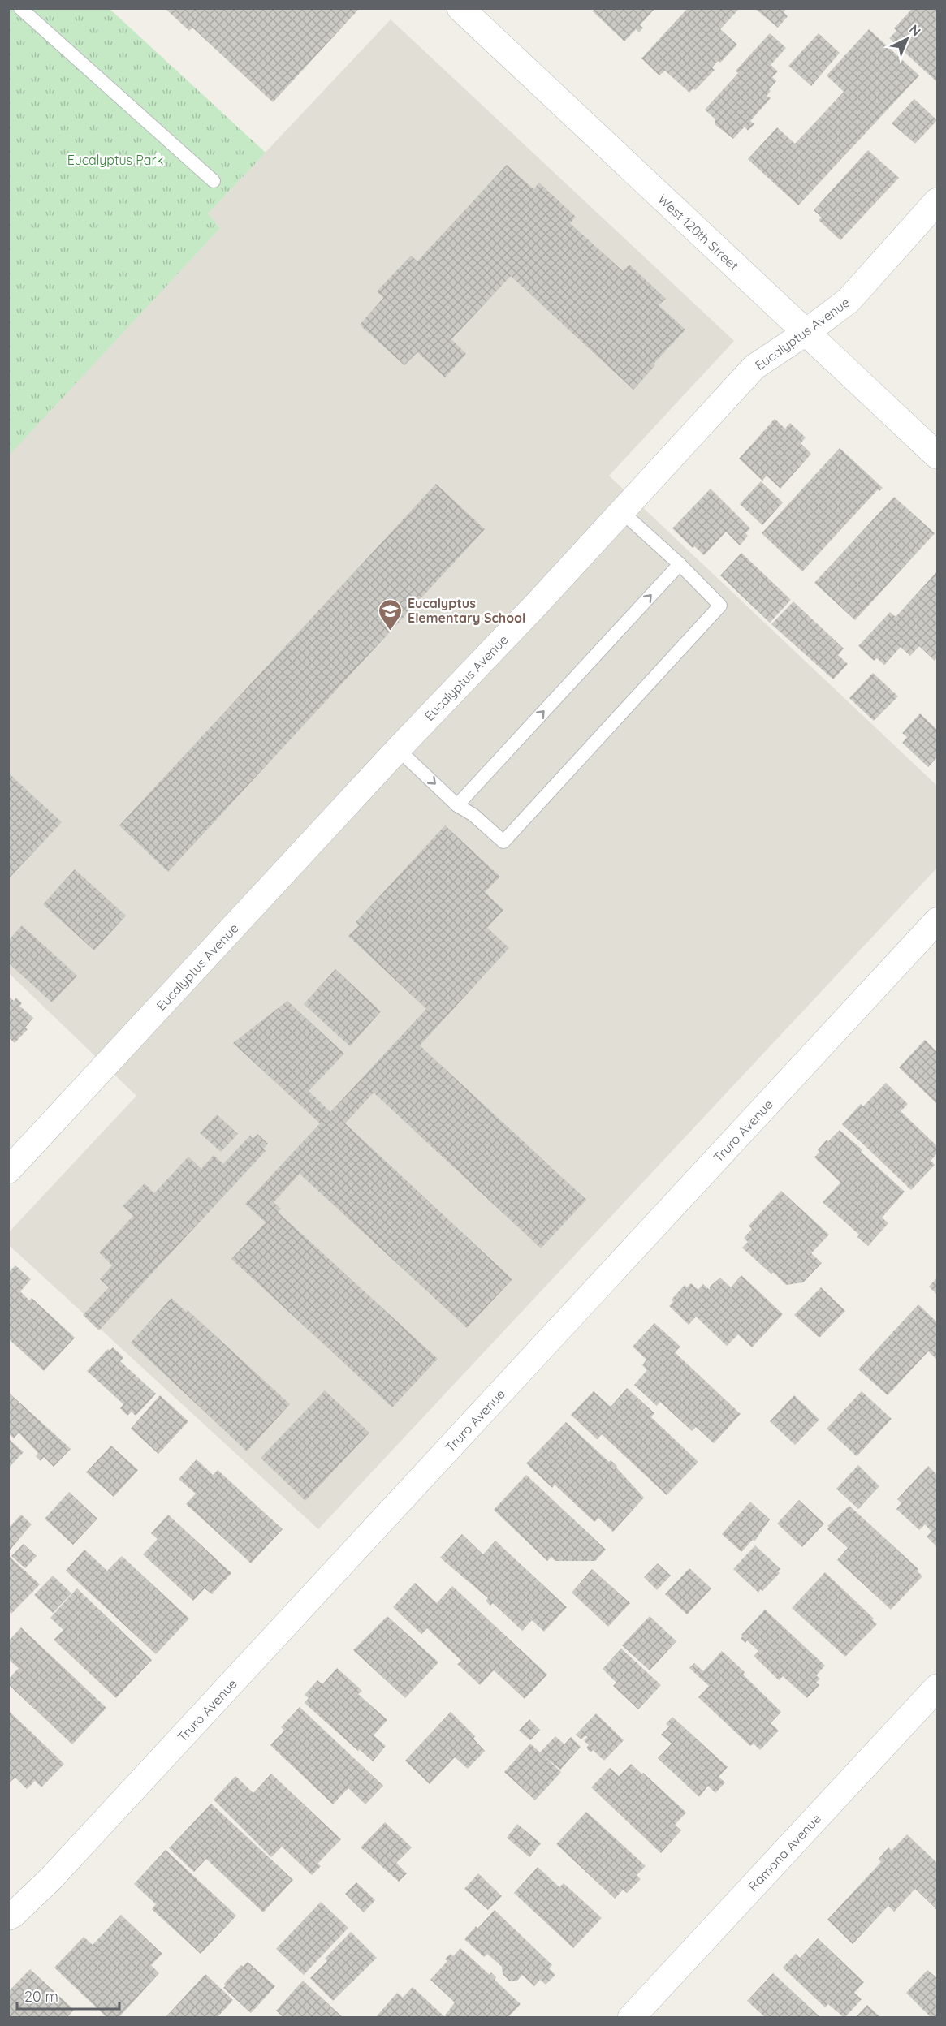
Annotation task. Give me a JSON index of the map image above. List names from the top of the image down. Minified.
{"streets":{"main road":["West 120th Street","Eucalyptus Avenue","Ramona Avenue"],"street":["Truro Avenue"]},"crossings":[["West 120th Street","Eucalyptus Avenue"]],"parks":["Eucalyptus Park"],"places":{"school or university":["Eucalyptus Elementary School"]},"scale_bar":"20 m","north":"top right"}
